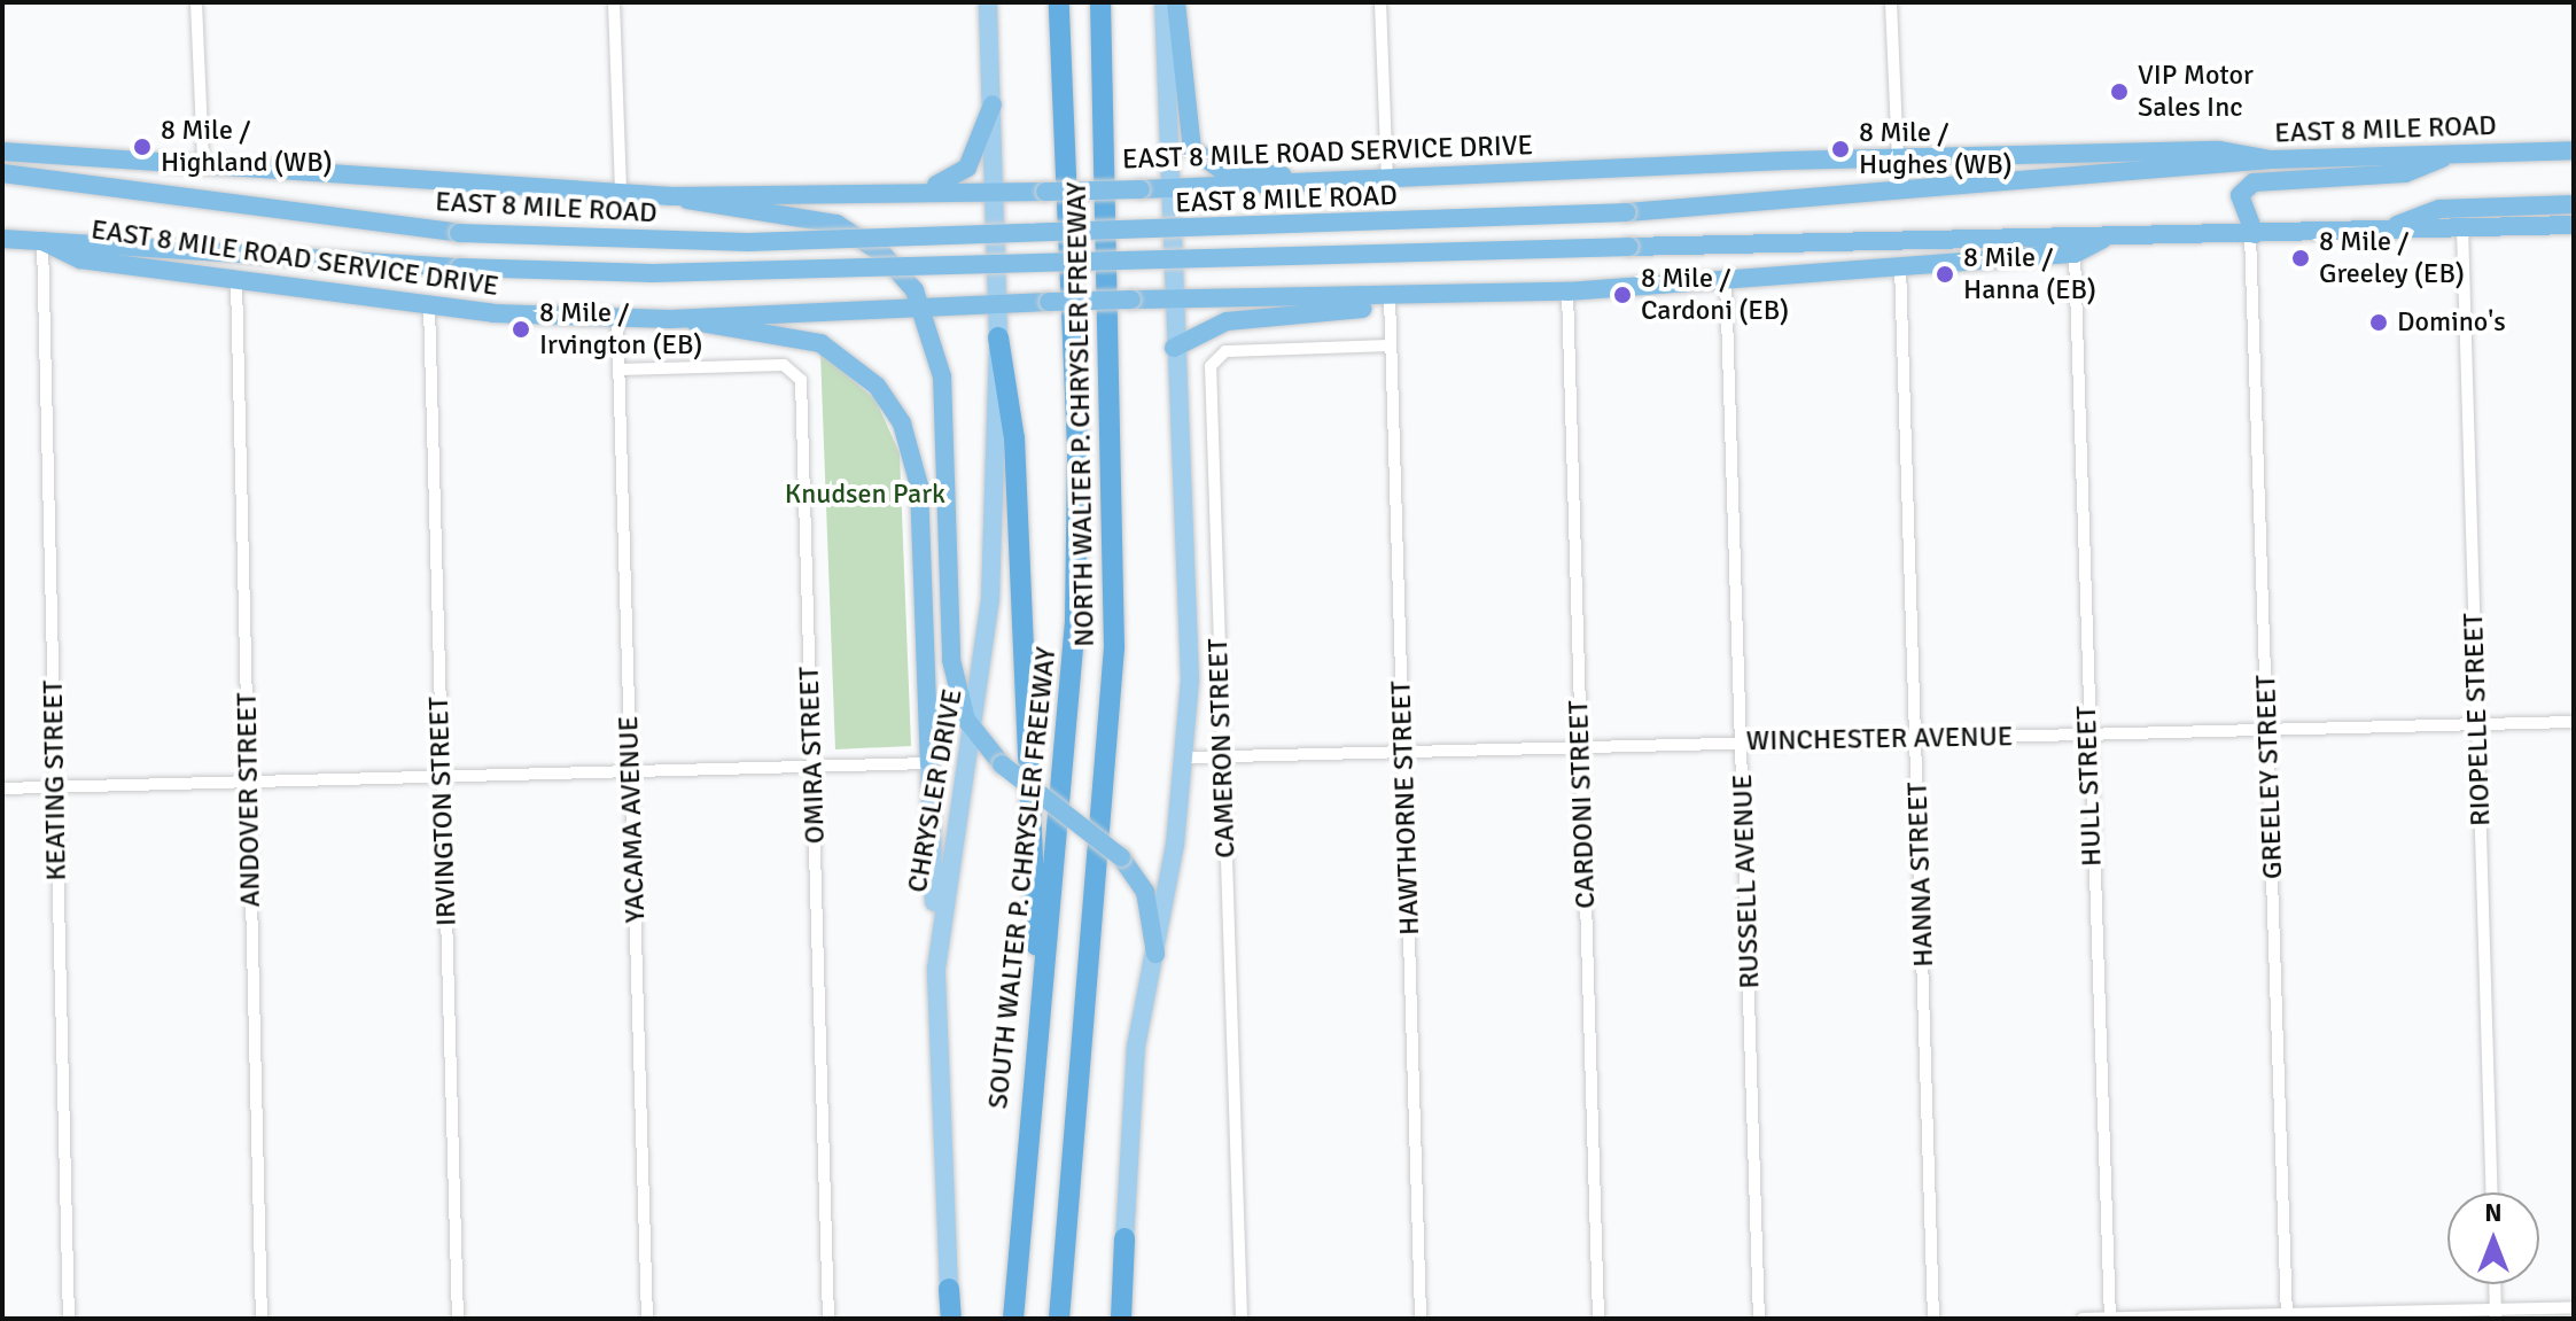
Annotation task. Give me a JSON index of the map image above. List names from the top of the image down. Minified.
{"streets":{"highway":["EAST 8 MILE ROAD","EAST 8 MILE ROAD SERVICE DRIVE","NORTH WALTER P. CHRYSLER FREEWAY","SOUTH WALTER P. CHRYSLER FREEWAY"],"main road":["CHRYSLER DRIVE"],"street":["RIOPELLE STREET","WINCHESTER AVENUE","CAMERON STREET","OMIRA STREET","GREELEY STREET","KEATING STREET","HULL STREET","ANDOVER STREET","CARDONI STREET","HAWTHORNE STREET","IRVINGTON STREET","YACAMA AVENUE","HANNA STREET","RUSSELL AVENUE"]},"crossings":[["EAST 8 MILE ROAD","EAST 8 MILE ROAD SERVICE DRIVE"],["EAST 8 MILE ROAD","RIOPELLE STREET"],["EAST 8 MILE ROAD","GREELEY STREET"],["EAST 8 MILE ROAD","KEATING STREET"],["EAST 8 MILE ROAD","HULL STREET"],["EAST 8 MILE ROAD","CHRYSLER DRIVE"],["EAST 8 MILE ROAD","CARDONI STREET"],["EAST 8 MILE ROAD","HAWTHORNE STREET"],["EAST 8 MILE ROAD","HANNA STREET"],["EAST 8 MILE ROAD","RUSSELL AVENUE"],["EAST 8 MILE ROAD SERVICE DRIVE","KEATING STREET"],["EAST 8 MILE ROAD SERVICE DRIVE","CHRYSLER DRIVE"],["EAST 8 MILE ROAD SERVICE DRIVE","ANDOVER STREET"],["EAST 8 MILE ROAD SERVICE DRIVE","IRVINGTON STREET"],["EAST 8 MILE ROAD SERVICE DRIVE","YACAMA AVENUE"],["RIOPELLE STREET","WINCHESTER AVENUE"],["WINCHESTER AVENUE","CAMERON STREET"],["WINCHESTER AVENUE","GREELEY STREET"],["WINCHESTER AVENUE","HULL STREET"],["WINCHESTER AVENUE","CARDONI STREET"],["WINCHESTER AVENUE","HAWTHORNE STREET"],["WINCHESTER AVENUE","HANNA STREET"],["WINCHESTER AVENUE","RUSSELL AVENUE"],["CAMERON STREET","HAWTHORNE STREET"],["OMIRA STREET","YACAMA AVENUE"]],"parks":["Knudsen Park"],"places":["VIP Motor Sales Inc","8 Mile / Highland (WB)","8 Mile / Hughes (WB)","8 Mile / Greeley (EB)","8 Mile / Hanna (EB)","8 Mile / Cardoni (EB)","Domino's","8 Mile / Irvington (EB)"],"north":"top"}
